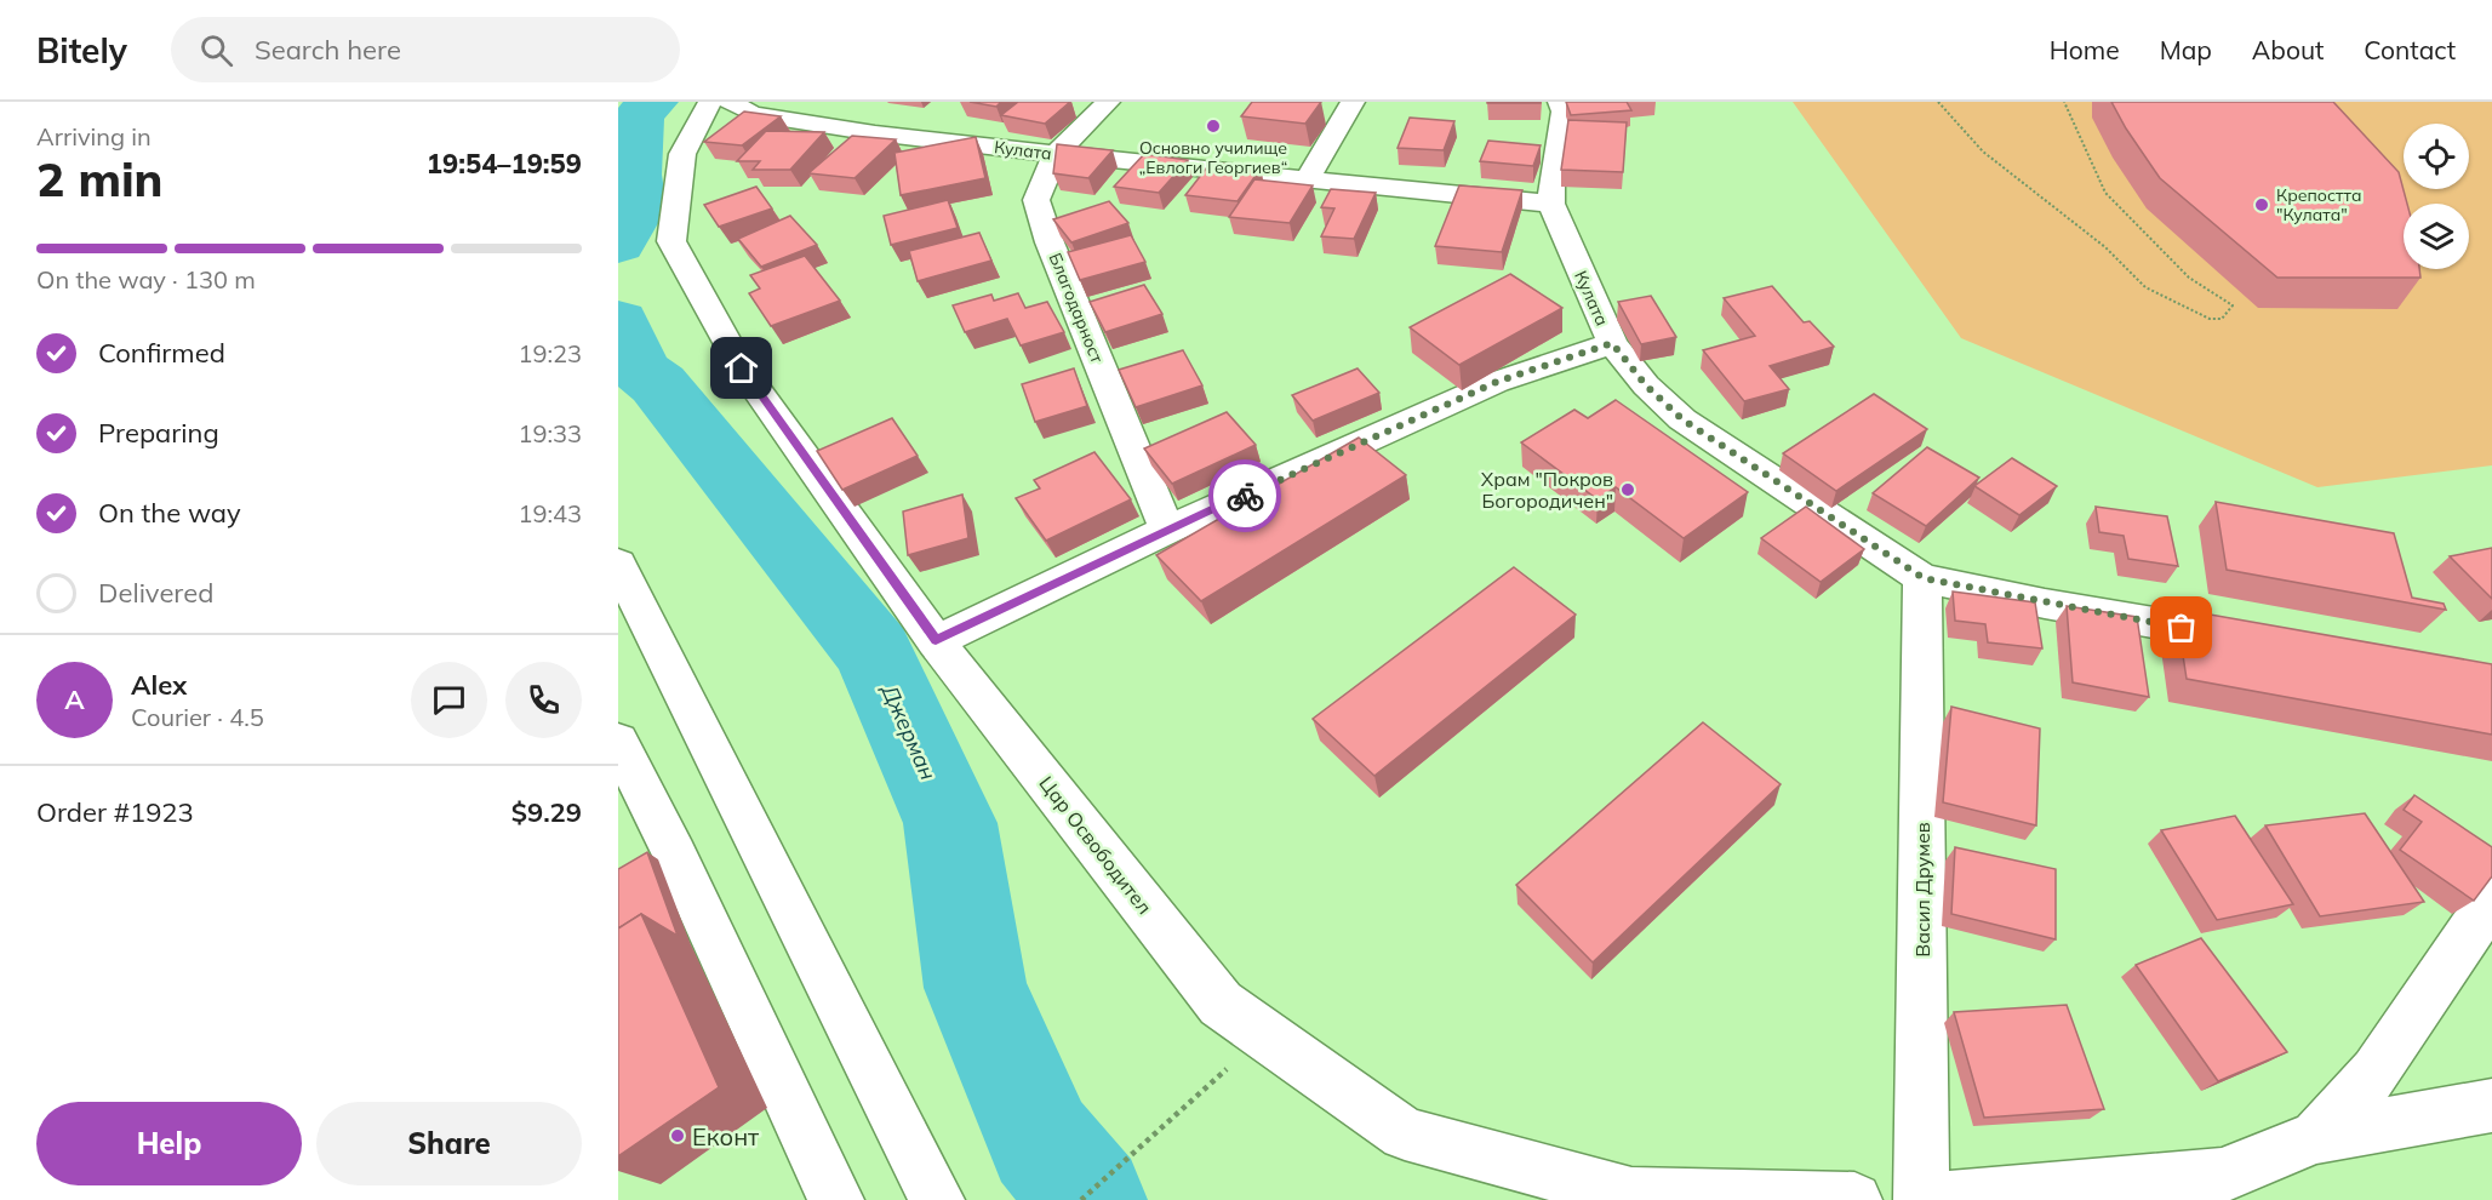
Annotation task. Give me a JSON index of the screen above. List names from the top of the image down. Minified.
{"streets":{"street":["Кулата","Благодарност","Цар Освободител","Васил Друмев"]},"crossings":[["Кулата","Благодарност"],["Кулата","Васил Друмев"]],"water":["Джерман"],"places":["Основно училище „Евлоги Георгиев“","Крепостта \"Кулата\"","Храм \"Покров Богородичен\"","Еконт"],"page":{"header":"Bitely","search":"Search here","nav":["Home","Map","About","Contact"],"heading":["2 min","Arriving in","19:54–19:59"],"panel":["Alex","Courier · 4.5","Order #1923","$9.29"],"bar":"On the way · 130 m","list":[["Confirmed","19:23"],["Preparing","19:33"],["On the way","19:43"],"Delivered"],"round":"A","buttons":["Help","Share"]}}
